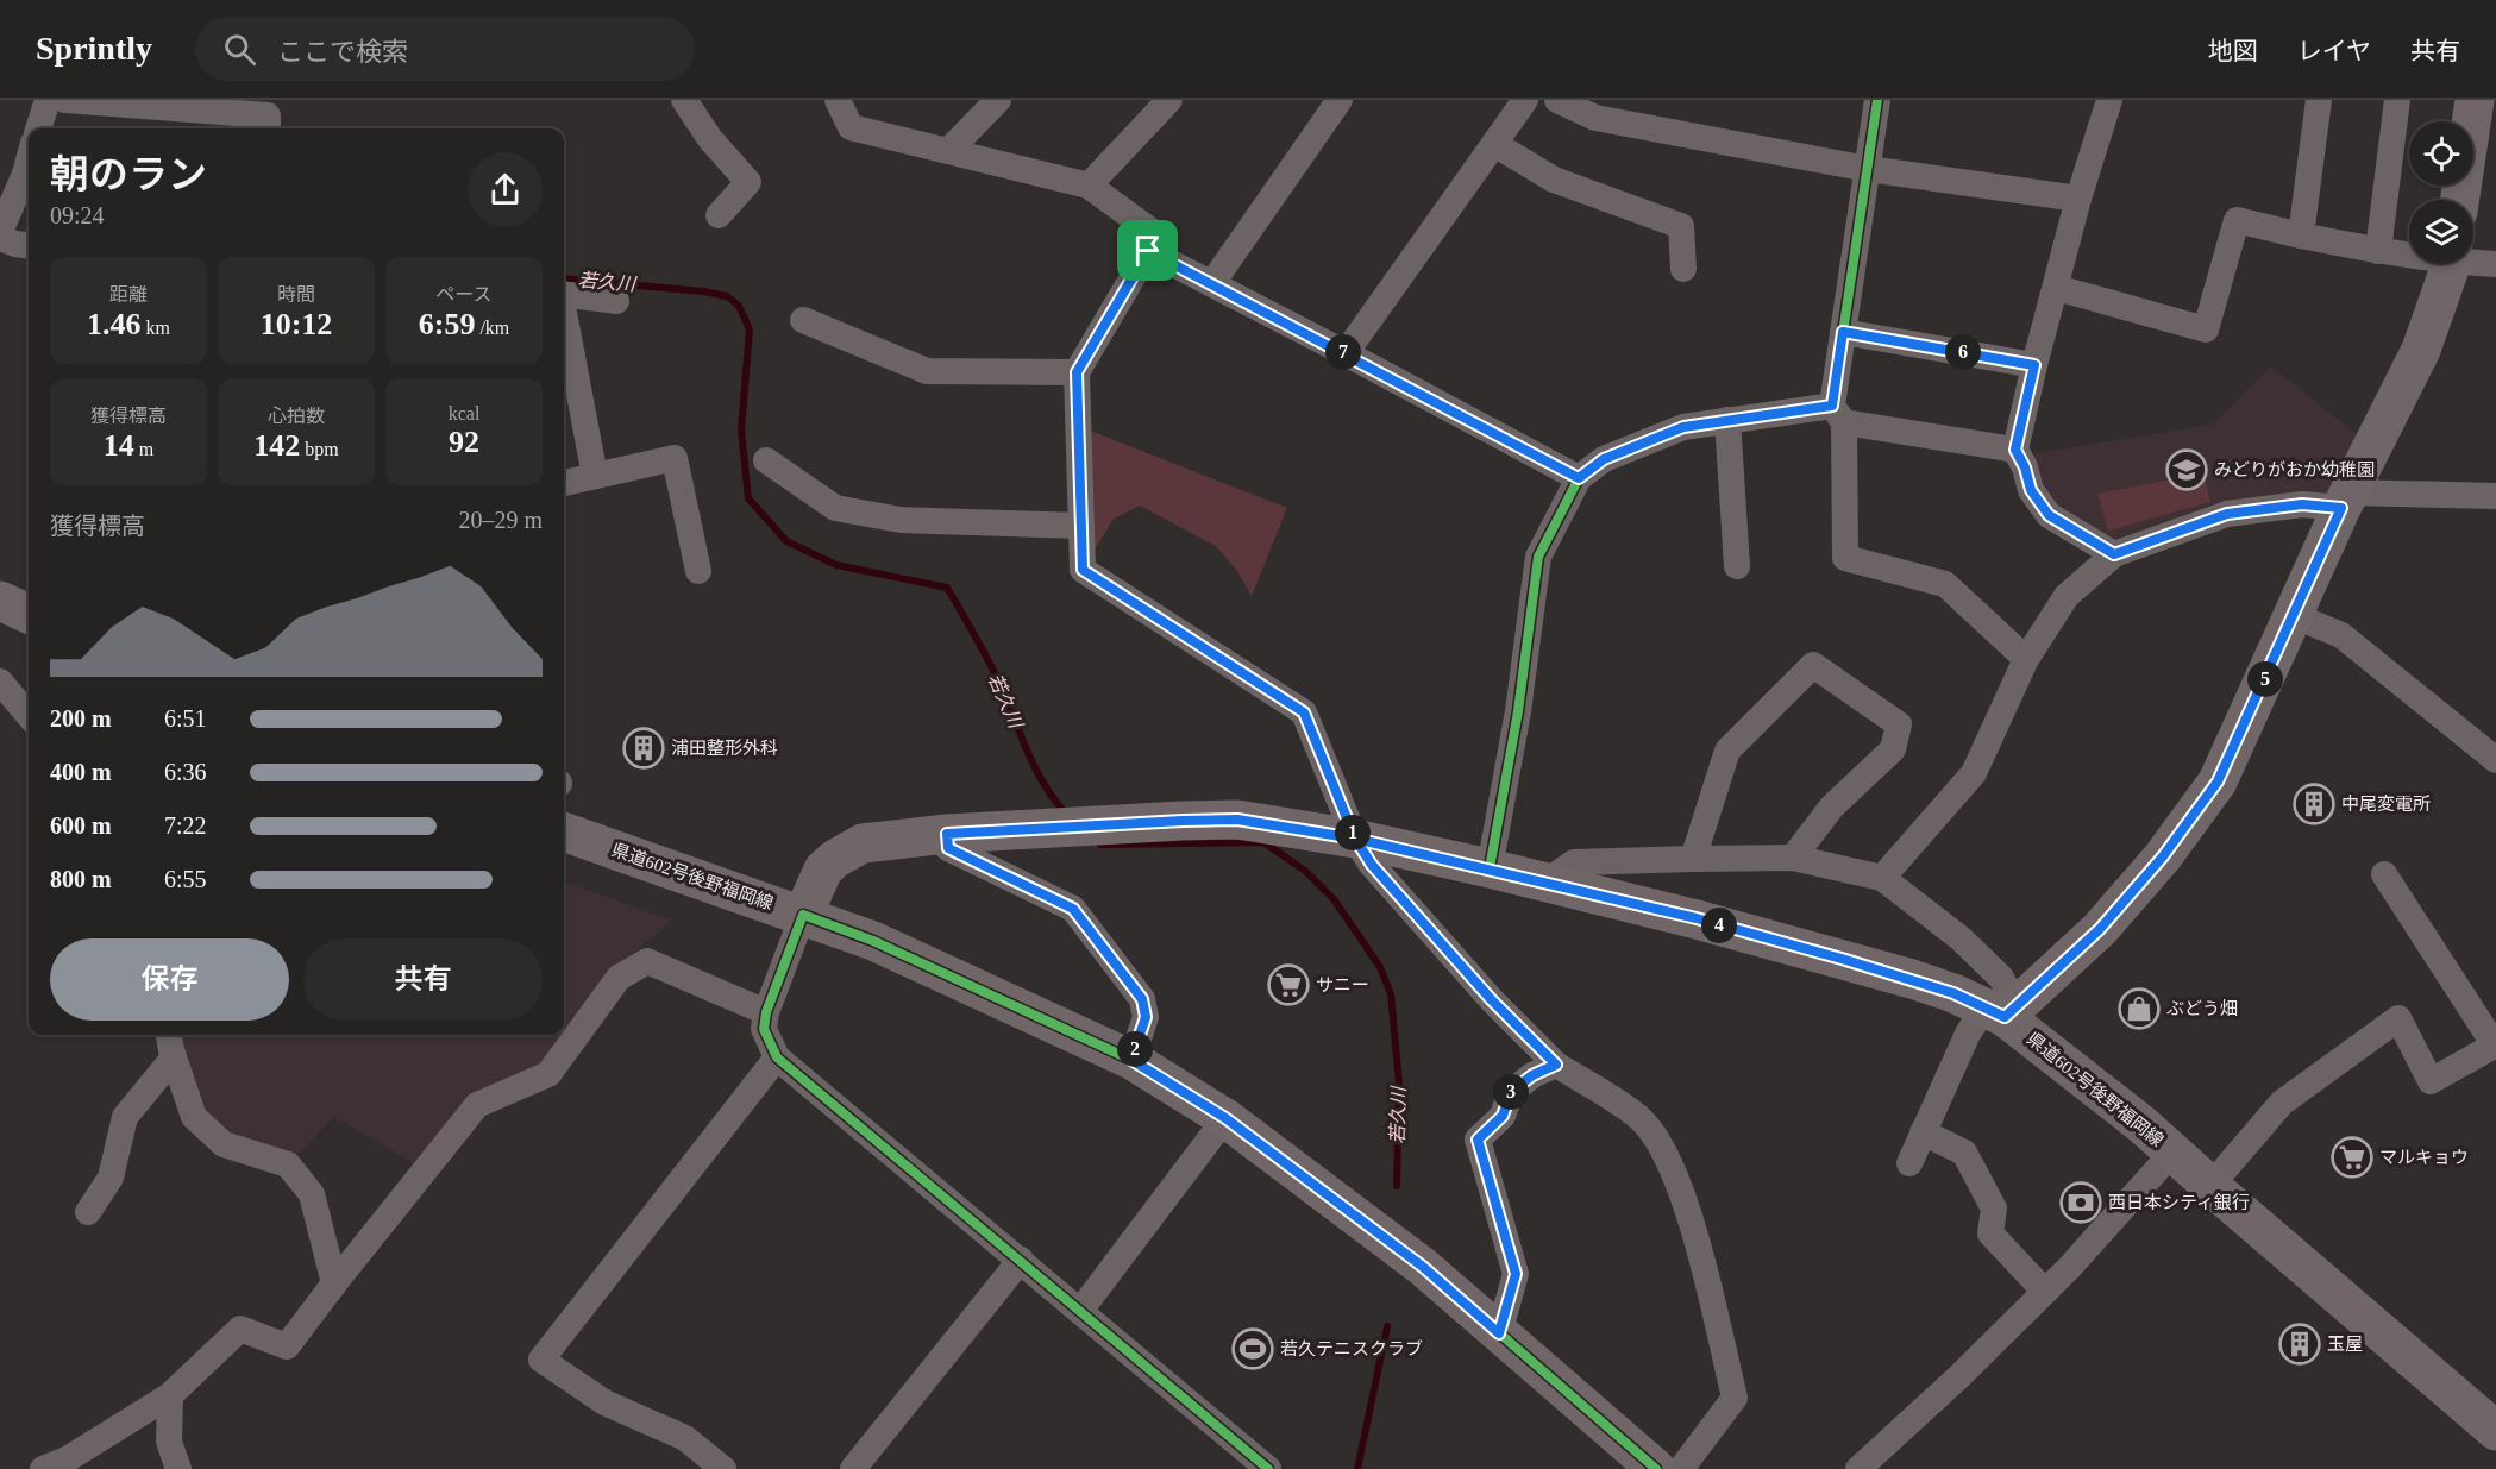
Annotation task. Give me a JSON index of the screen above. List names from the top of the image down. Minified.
{"streets":{"main road":["県道602号後野福岡線"]},"water":["若久川"],"places":{"school or university":["みどりがおか幼稚園"],"building":["浦田整形外科","中尾変電所","玉屋"],"supermarket":["サニー","マルキョウ"],"shop":["ぶどう畑"],"bank":["西日本シティ銀行"],"sports":["若久テニスクラブ"]},"page":{"header":"Sprintly","search":"ここで検索","nav":["地図","レイヤ","共有"],"heading":["朝のラン","09:24"],"stats":[["距離","1.46 km"],["時間","10:12"],["ペース","6:59 /km"],["獲得標高","14 m"],["心拍数","142 bpm"],["kcal","92"]],"pins":["6","7","5","1","4","2","3"],"chart":["獲得標高","20–29 m"],"list":[{"name":"200 m","note":"6:51"},{"name":"400 m","note":"6:36"},{"name":"600 m","note":"7:22"},{"name":"800 m","note":"6:55"}],"buttons":["保存","共有"]}}
